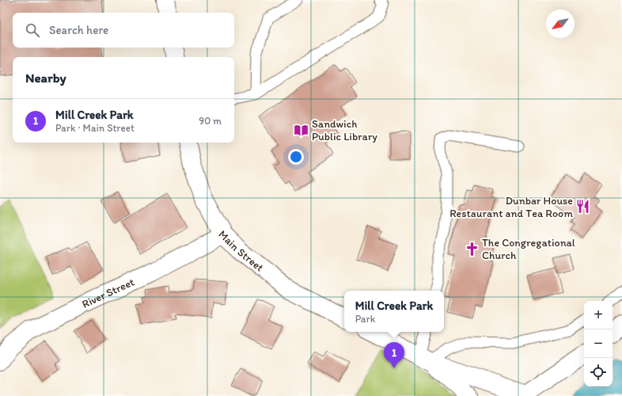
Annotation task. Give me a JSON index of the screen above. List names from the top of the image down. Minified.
{"streets":{"street":["Main Street","River Street"]},"crossings":[["Main Street","River Street"]],"places":{"library":["Sandwich Public Library"],"restaurant":["Dunbar House Restaurant and Tea Room"],"church":["The Congregational Church"]},"north":"bottom left","page":{"search":"Search here","heading":"Nearby","list":[{"mark":"1","name":"Mill Creek Park","note":"Park · Main Street","value":"90 m"}],"popup":["Mill Creek Park","Park"],"map_buttons":["+","−"],"pins":"1"}}
